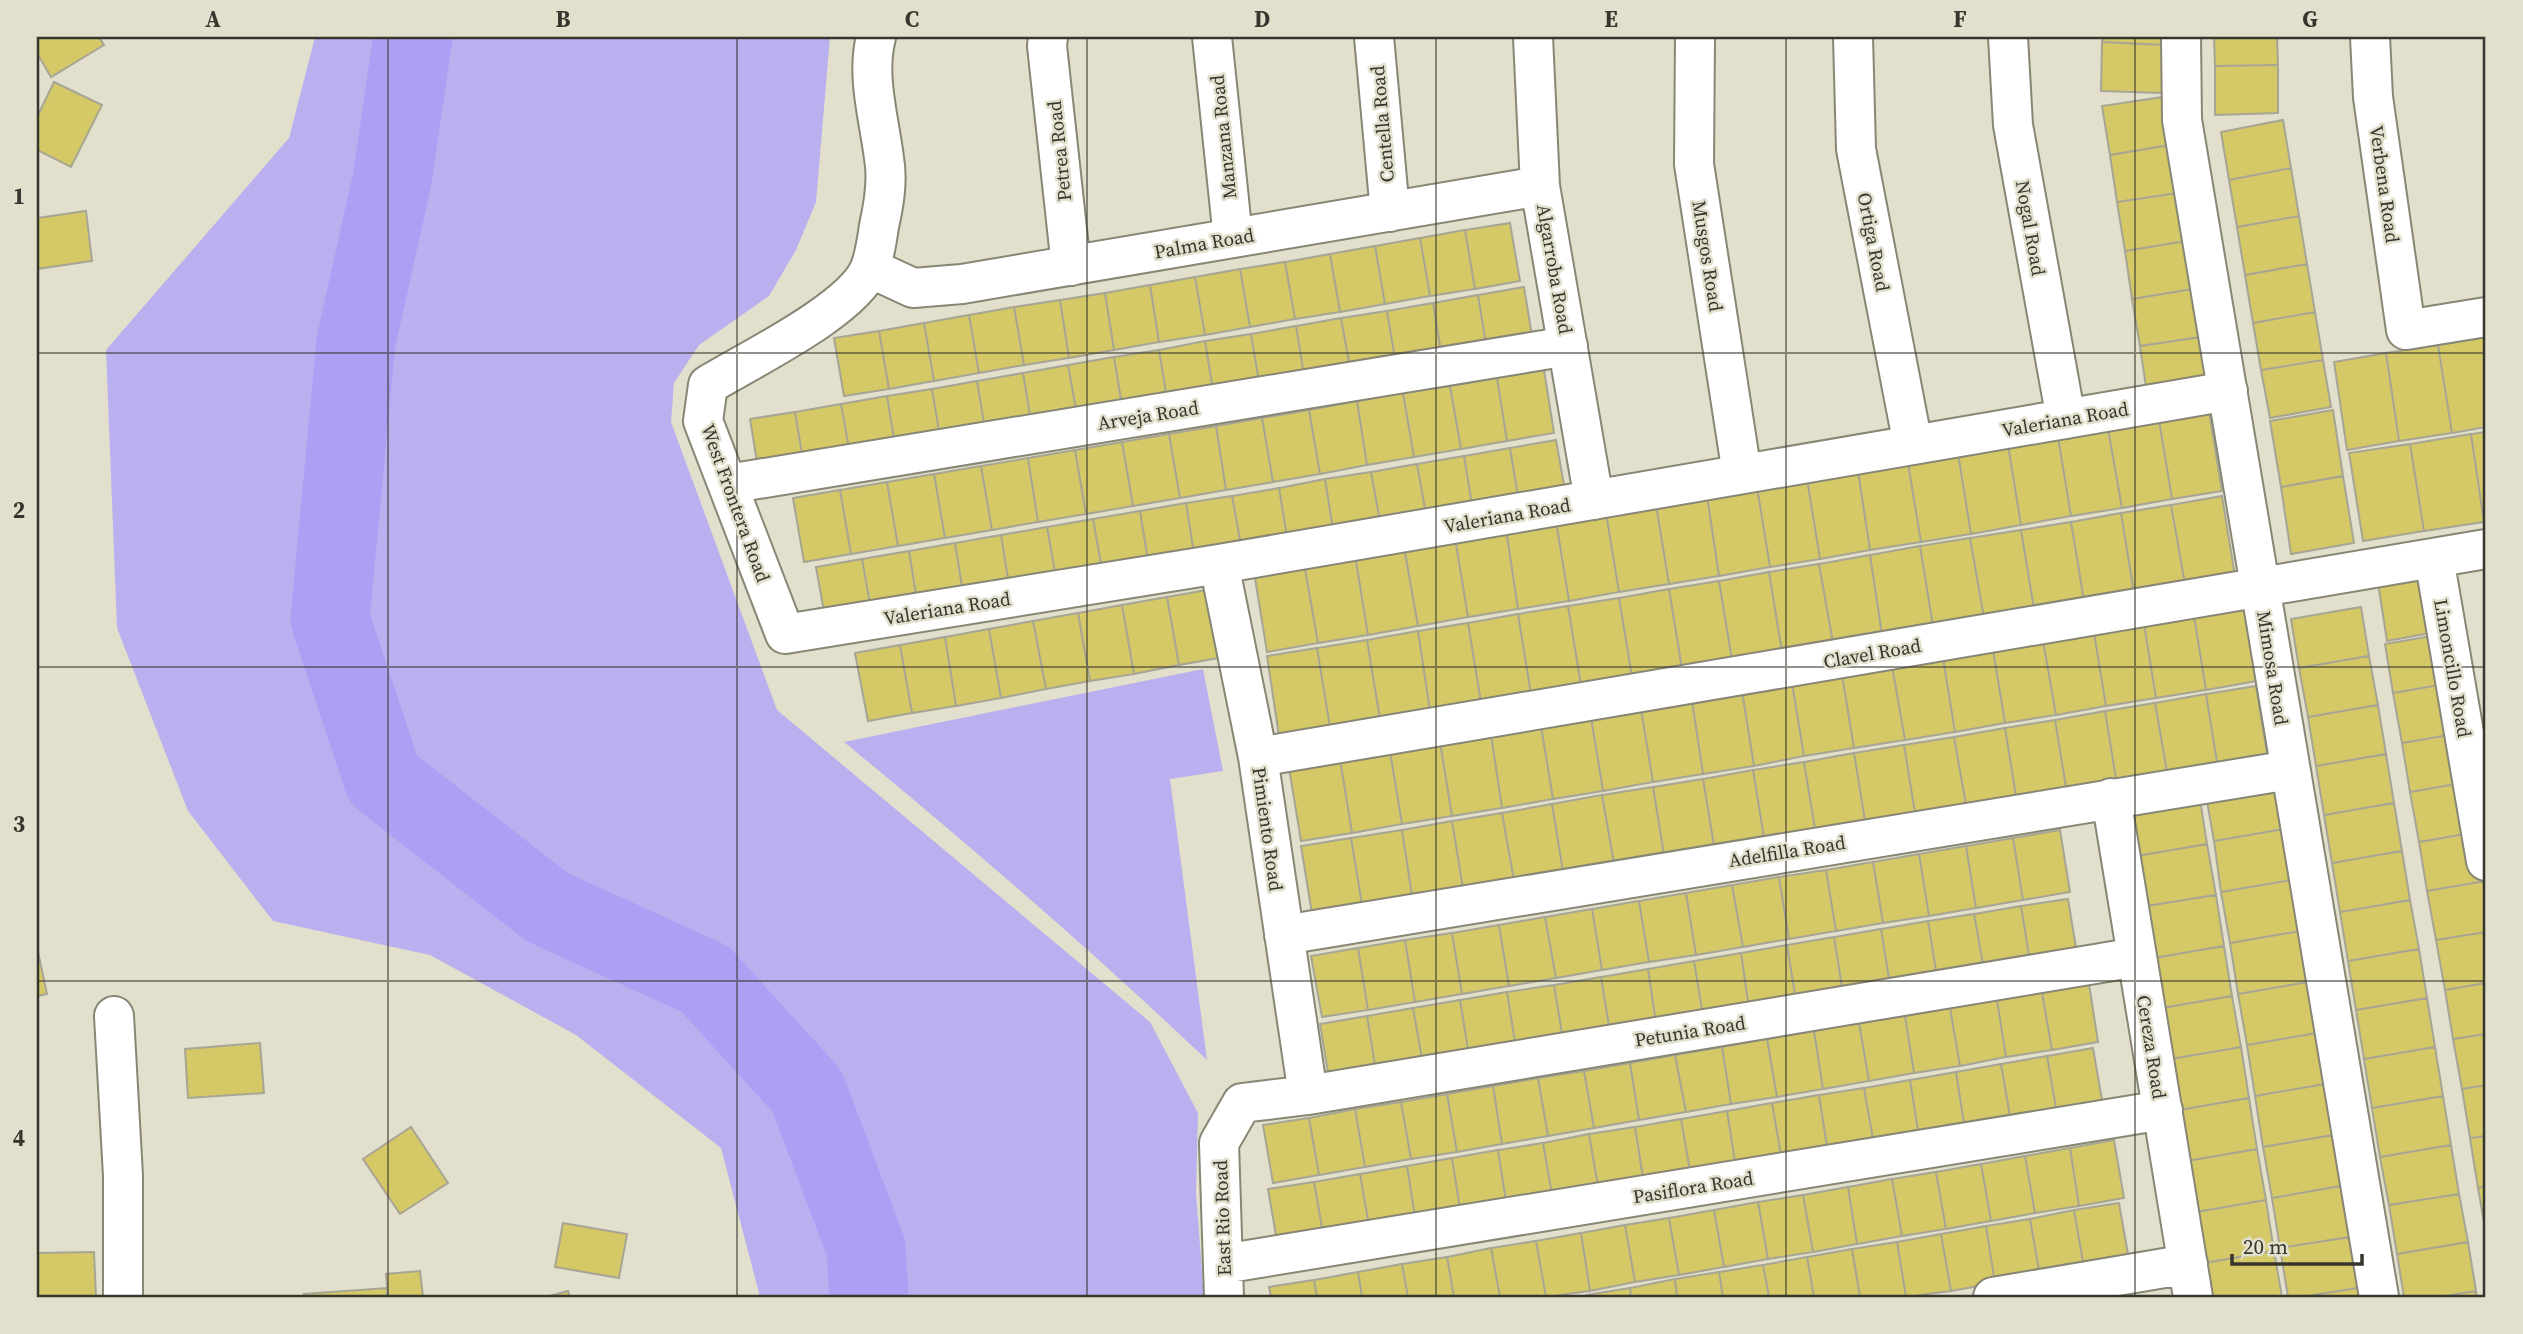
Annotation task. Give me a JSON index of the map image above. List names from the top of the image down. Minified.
{"streets":{"street":["Centella Road","Manzana Road","Petrea Road","Verbena Road","Nogal Road","Ortiga Road","Palma Road","Musgos Road","Algarroba Road","Arveja Road","Valeriana Road","West Frontera Road","Clavel Road","Mimosa Road","Limoncillo Road","Pimiento Road","Adelfilla Road","Petunia Road","Cereza Road","Pasiflora Road","East Rio Road"]},"crossings":[["Centella Road","Palma Road"],["Manzana Road","Palma Road"],["Petrea Road","Palma Road"],["Nogal Road","Valeriana Road"],["Ortiga Road","Valeriana Road"],["Palma Road","Algarroba Road"],["Palma Road","West Frontera Road"],["Musgos Road","Valeriana Road"],["Algarroba Road","Arveja Road"],["Algarroba Road","Valeriana Road"],["Arveja Road","West Frontera Road"],["Valeriana Road","West Frontera Road"],["Valeriana Road","Mimosa Road"],["Valeriana Road","Pimiento Road"],["Clavel Road","Mimosa Road"],["Clavel Road","Limoncillo Road"],["Clavel Road","Pimiento Road"],["Mimosa Road","Adelfilla Road"],["Pimiento Road","Adelfilla Road"],["Pimiento Road","Petunia Road"],["Adelfilla Road","Cereza Road"],["Petunia Road","Cereza Road"],["Petunia Road","East Rio Road"],["Cereza Road","Pasiflora Road"],["Pasiflora Road","East Rio Road"]],"scale_bar":"20 m","grid":{"columns":["A","B","C","D","E","F","G"],"rows":["1","2","3","4"]}}
